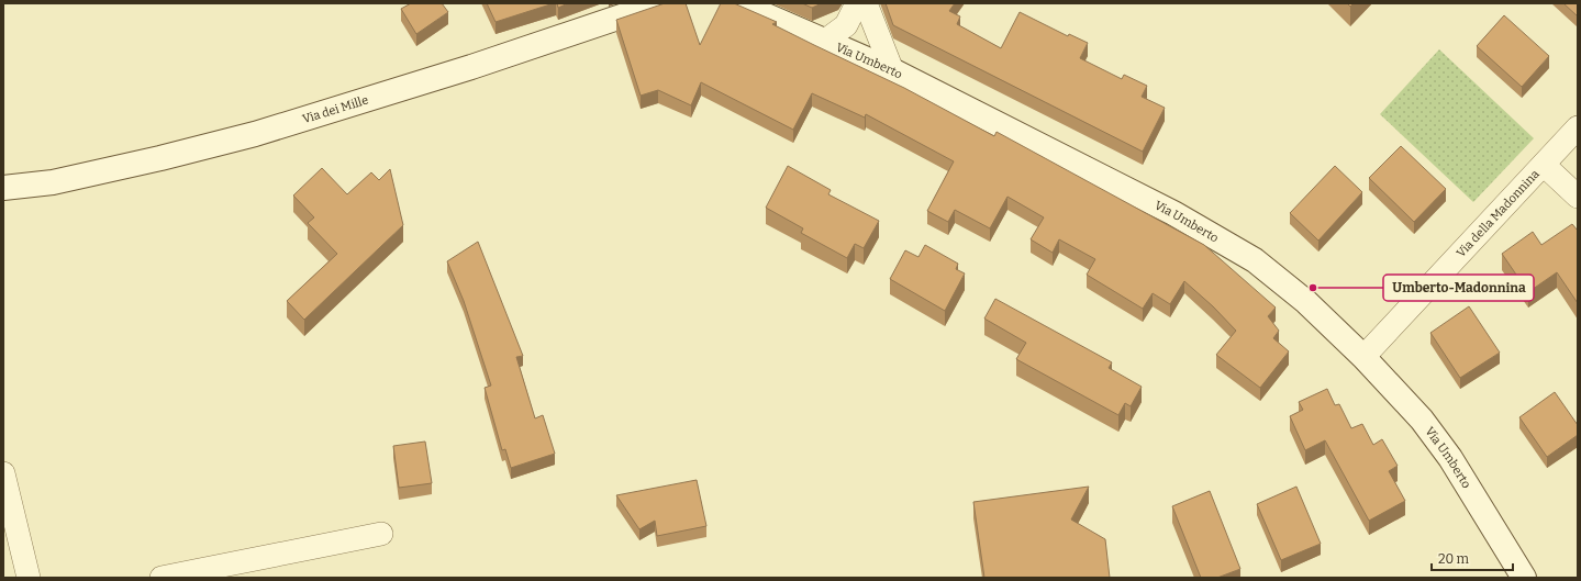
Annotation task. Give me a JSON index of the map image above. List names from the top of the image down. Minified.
{"streets":{"main road":["Via Umberto","Via dei Mille"],"street":["Via della Madonnina"]},"crossings":[["Via Umberto","Via della Madonnina"]],"places":["Umberto-Madonnina"],"scale_bar":"20 m"}
